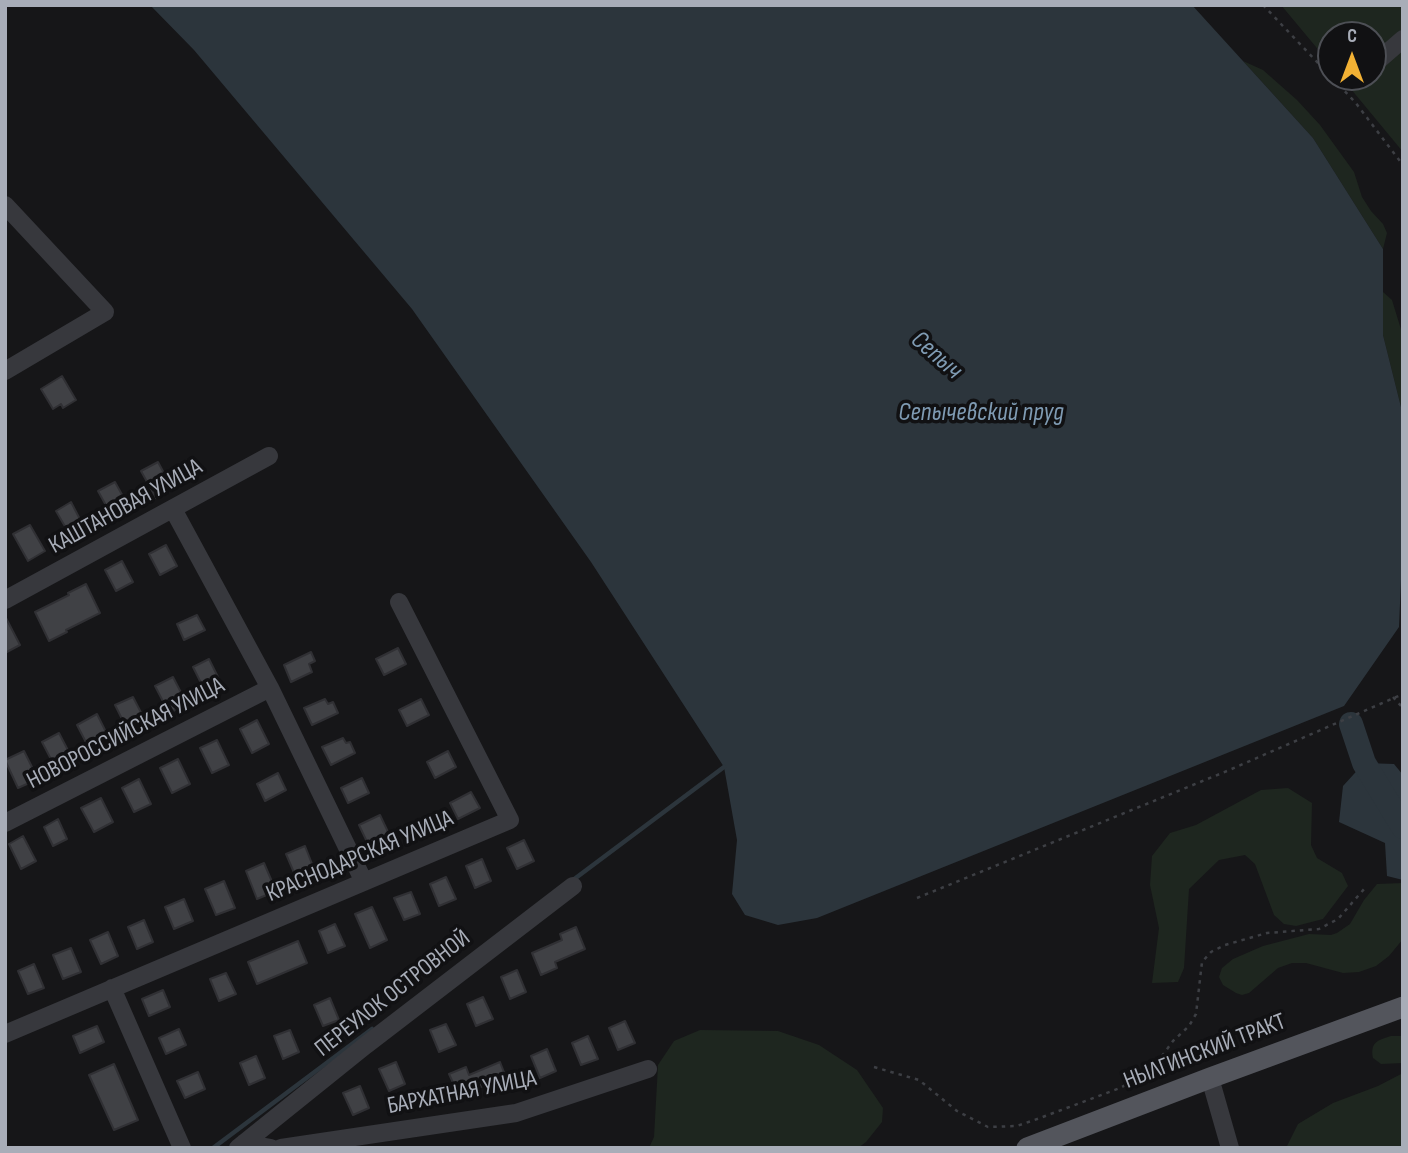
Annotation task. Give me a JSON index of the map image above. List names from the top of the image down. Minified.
{"streets":{"main road":["НЫЛГИНСКИЙ ТРАКТ"],"street":["КАШТАНОВАЯ УЛИЦА","НОВОРОССИЙСКАЯ УЛИЦА","КРАСНОДАРСКАЯ УЛИЦА","ПЕРЕУЛОК ОСТРОВНОЙ","БАРХАТНАЯ УЛИЦА"]},"water":["Сепыч","Сепычевский пруд"],"north":"top"}
